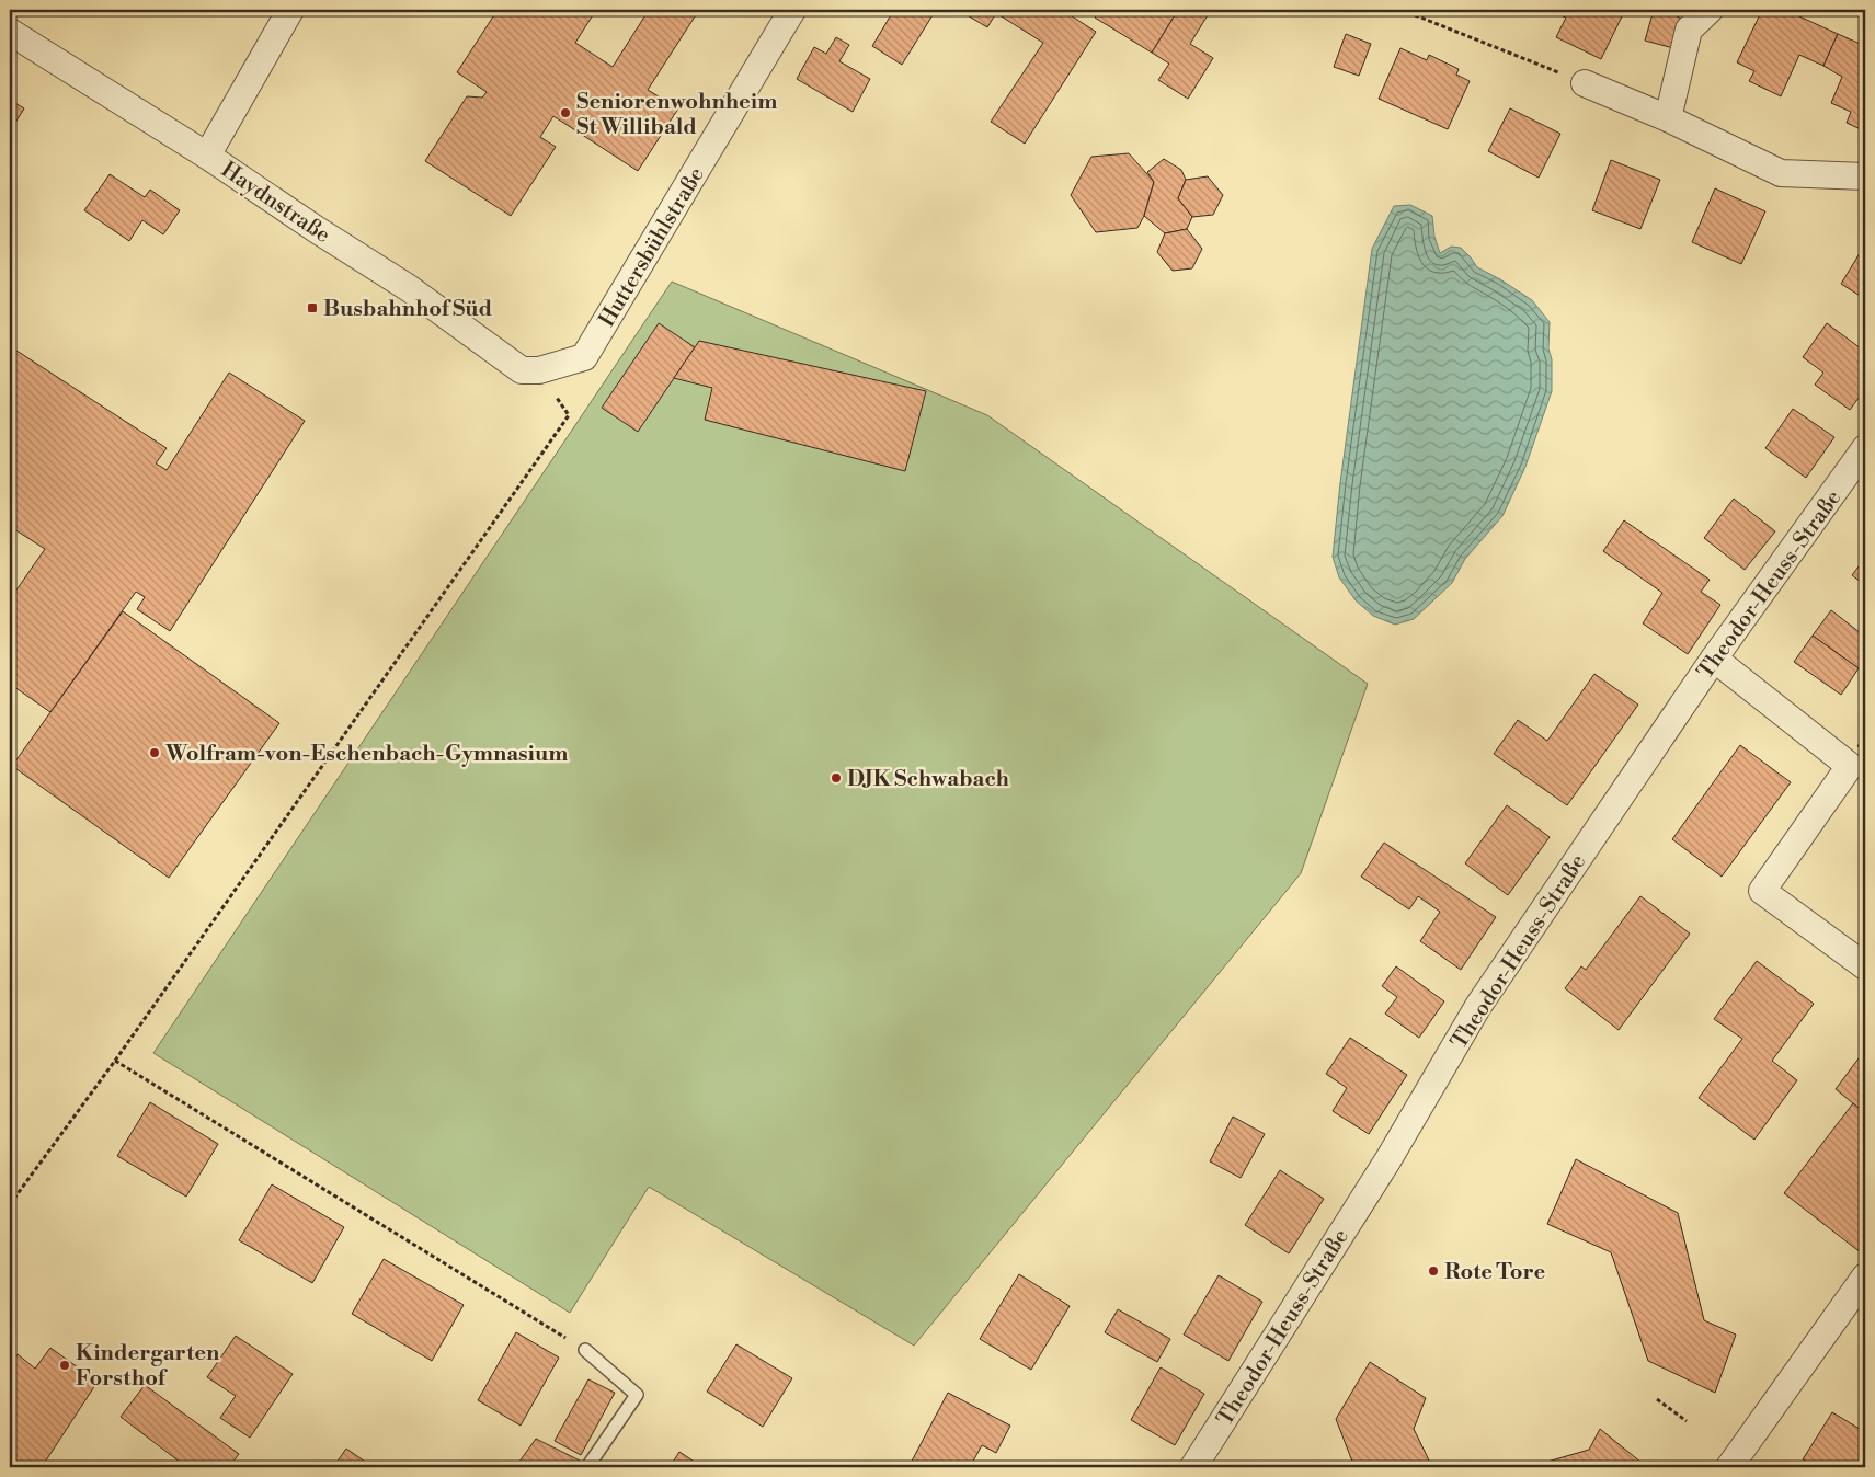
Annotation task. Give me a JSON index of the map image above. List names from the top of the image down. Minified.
{"streets":{"street":["Haydnstraße","Huttersbühlstraße","Theodor-Heuss-Straße"]},"crossings":[["Haydnstraße","Huttersbühlstraße"]],"places":{"other":["Seniorenwohnheim St Willibald","Wolfram-von-Eschenbach-Gymnasium","DJK Schwabach","Rote Tore","Kindergarten Forsthof"],"transit":["Busbahnhof Süd"]}}
